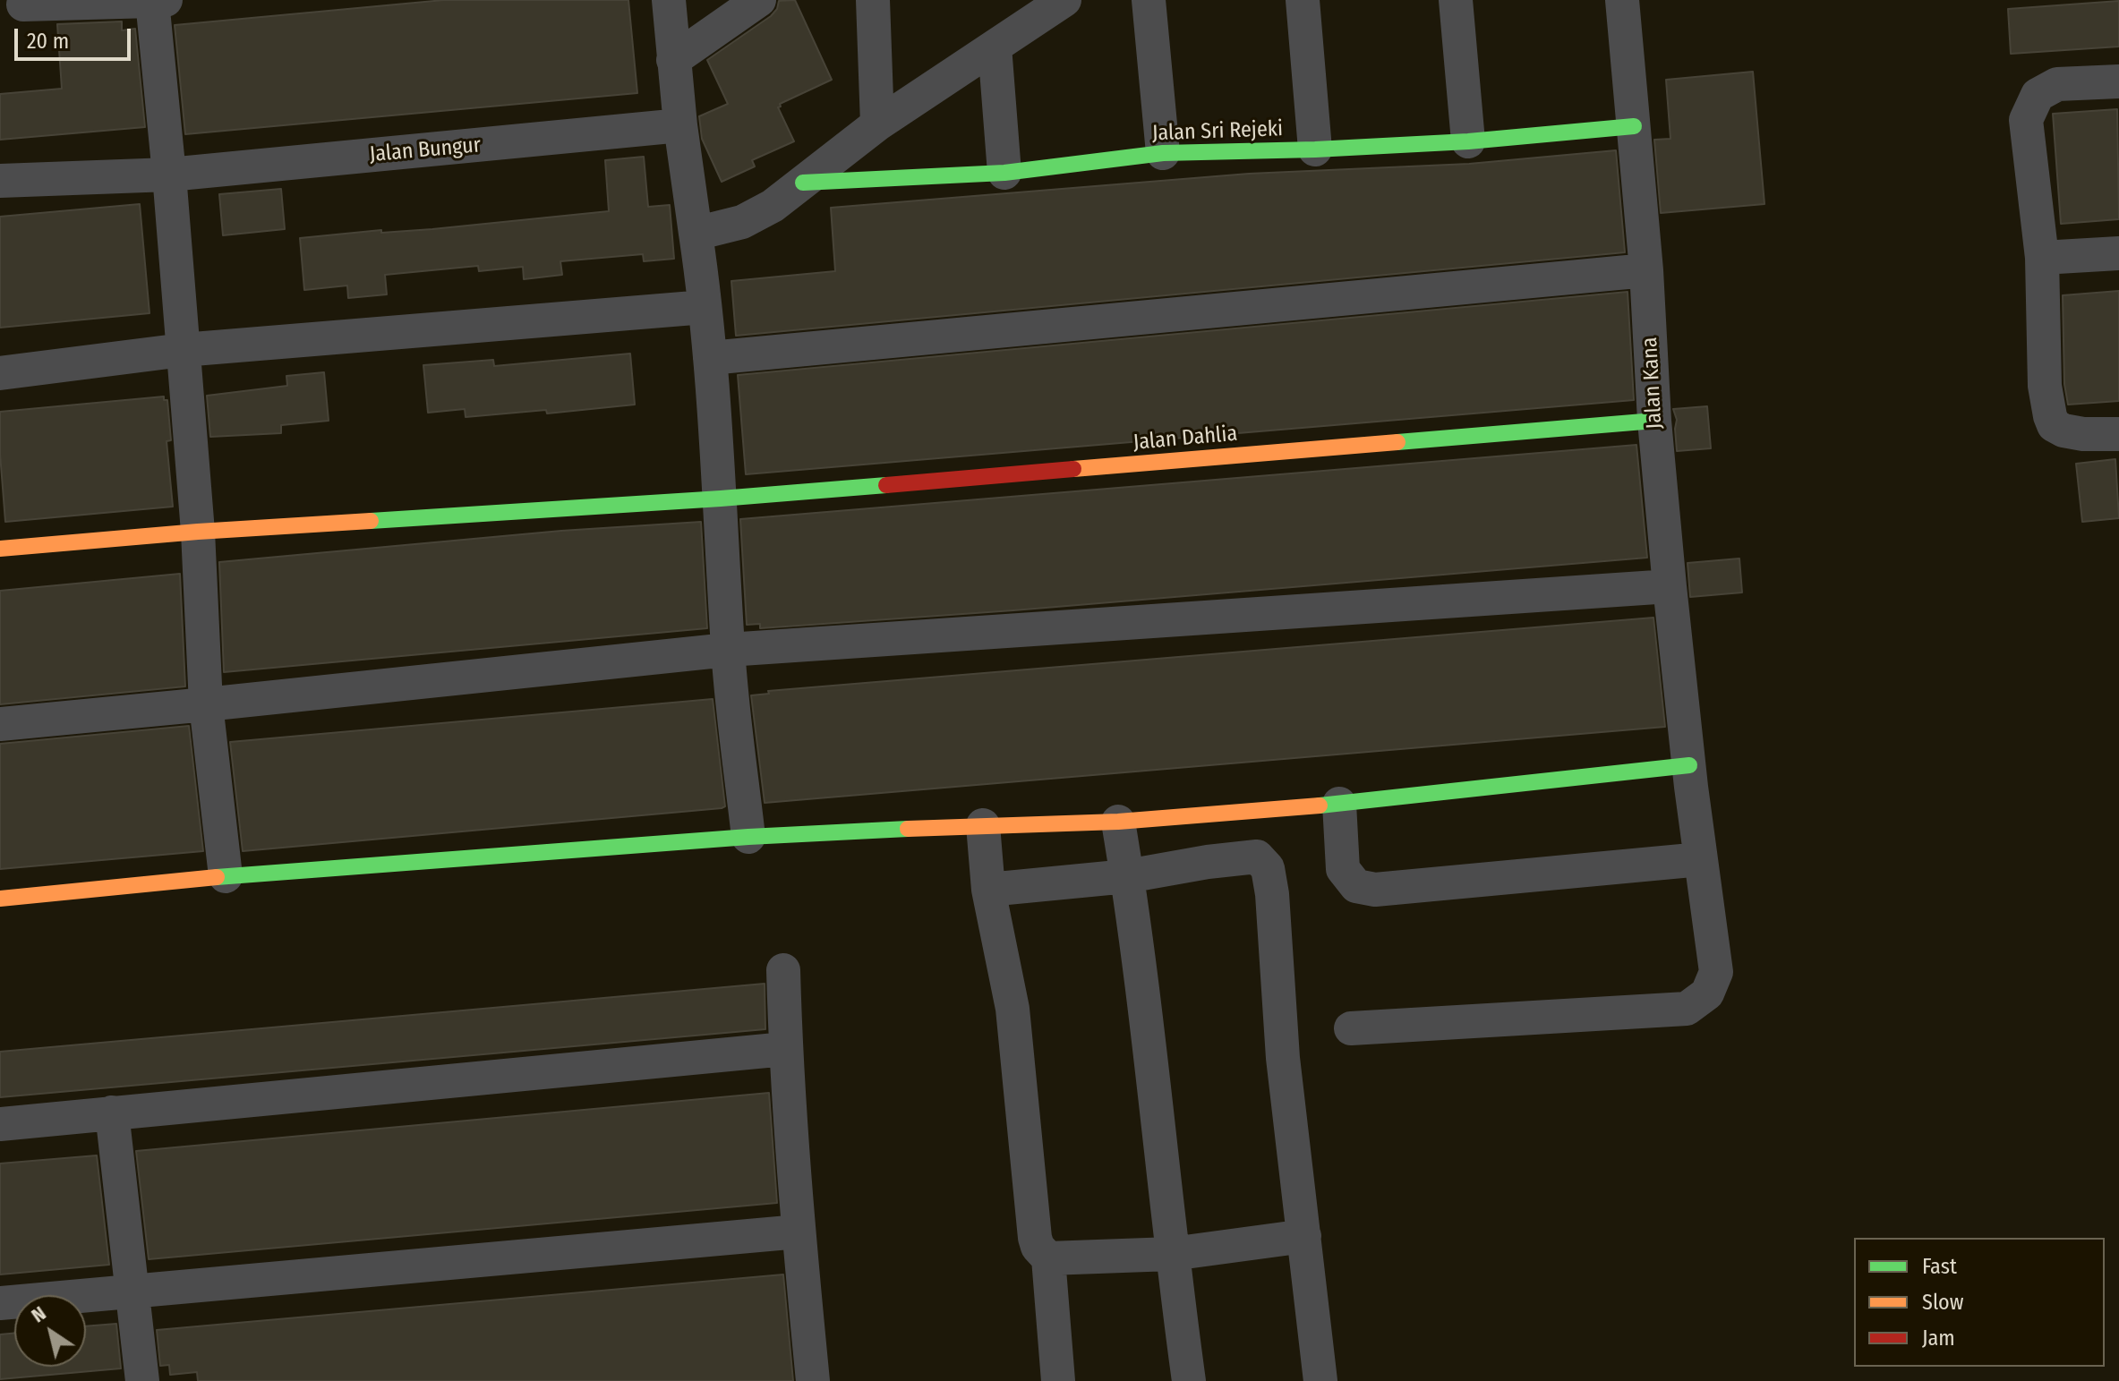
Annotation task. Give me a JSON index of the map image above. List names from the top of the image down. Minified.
{"streets":{"street":["Jalan Sri Rejeki","Jalan Bungur","Jalan Kana","Jalan Dahlia"]},"crossings":[["Jalan Sri Rejeki","Jalan Kana"],["Jalan Kana","Jalan Dahlia"]],"legend":["Fast","Slow","Jam"],"scale_bar":"20 m","north":"top left"}
